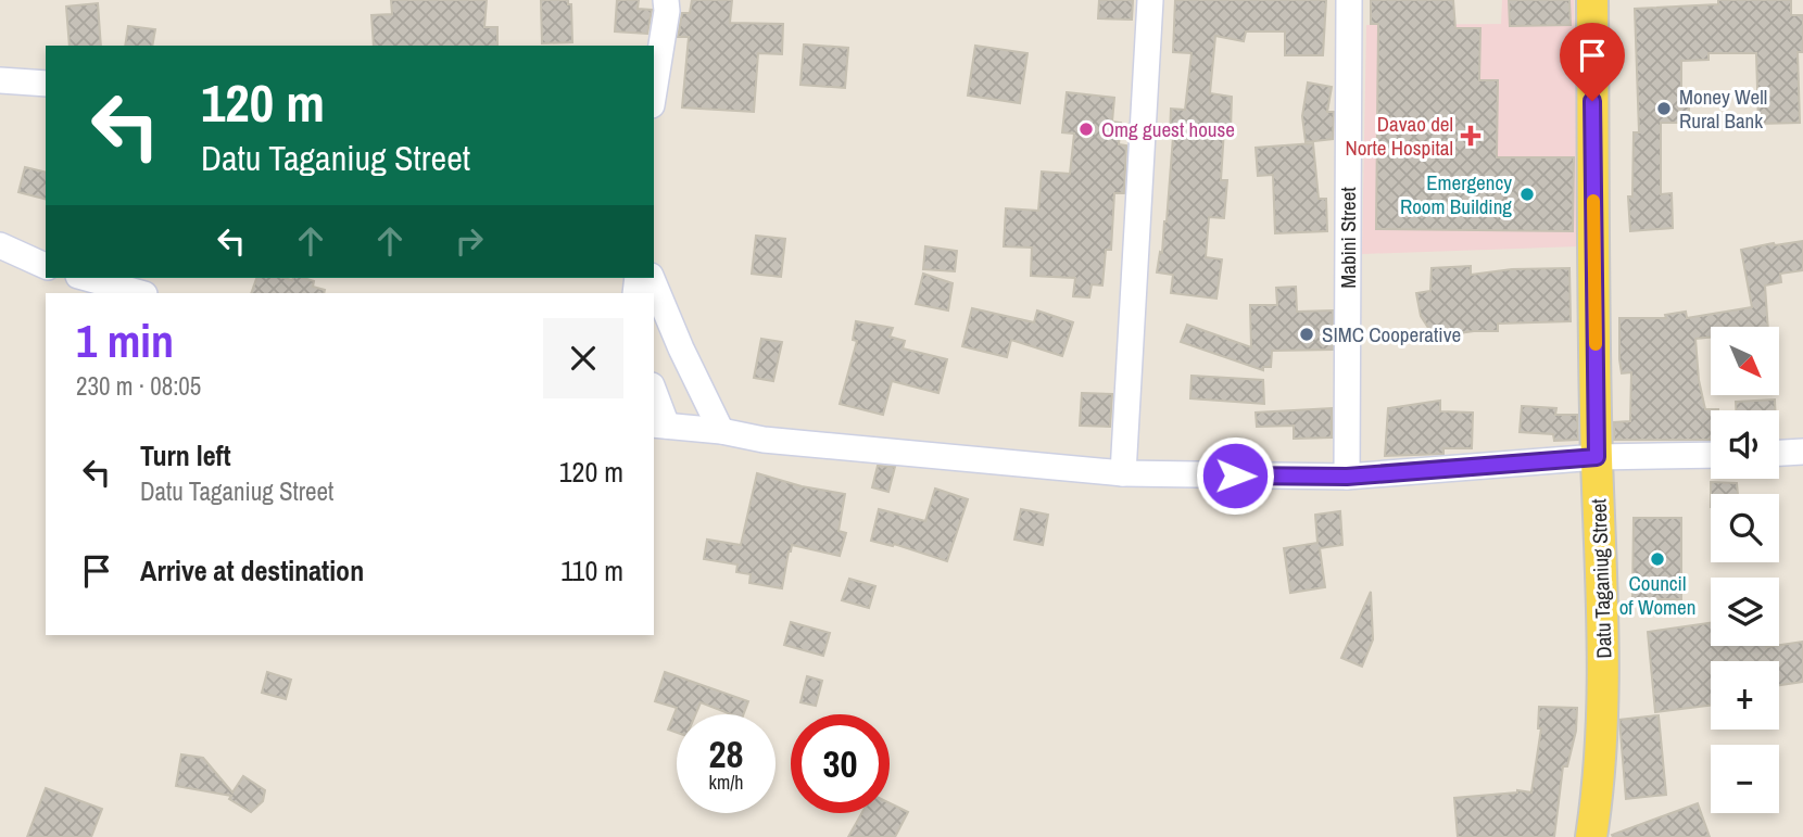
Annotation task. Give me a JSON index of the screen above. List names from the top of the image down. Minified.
{"streets":{"main road":["Datu Taganiug Street"],"street":["Mabini Street"]},"places":{"other":["Money Well Rural Bank","Omg guest house","Emergency Room Building","SIMC Cooperative","Council of Women"],"health":["Davao del Norte Hospital"]},"north":"bottom right","page":{"turn":["120 m","Datu Taganiug Street"],"heading":["1 min","230 m · 08:05"],"map_buttons":["+","−"],"list":[{"name":"Turn left","note":"Datu Taganiug Street","value":"120 m"},{"name":"Arrive at destination","value":"110 m"}],"speed":"28 km/h","limit":"30"}}
